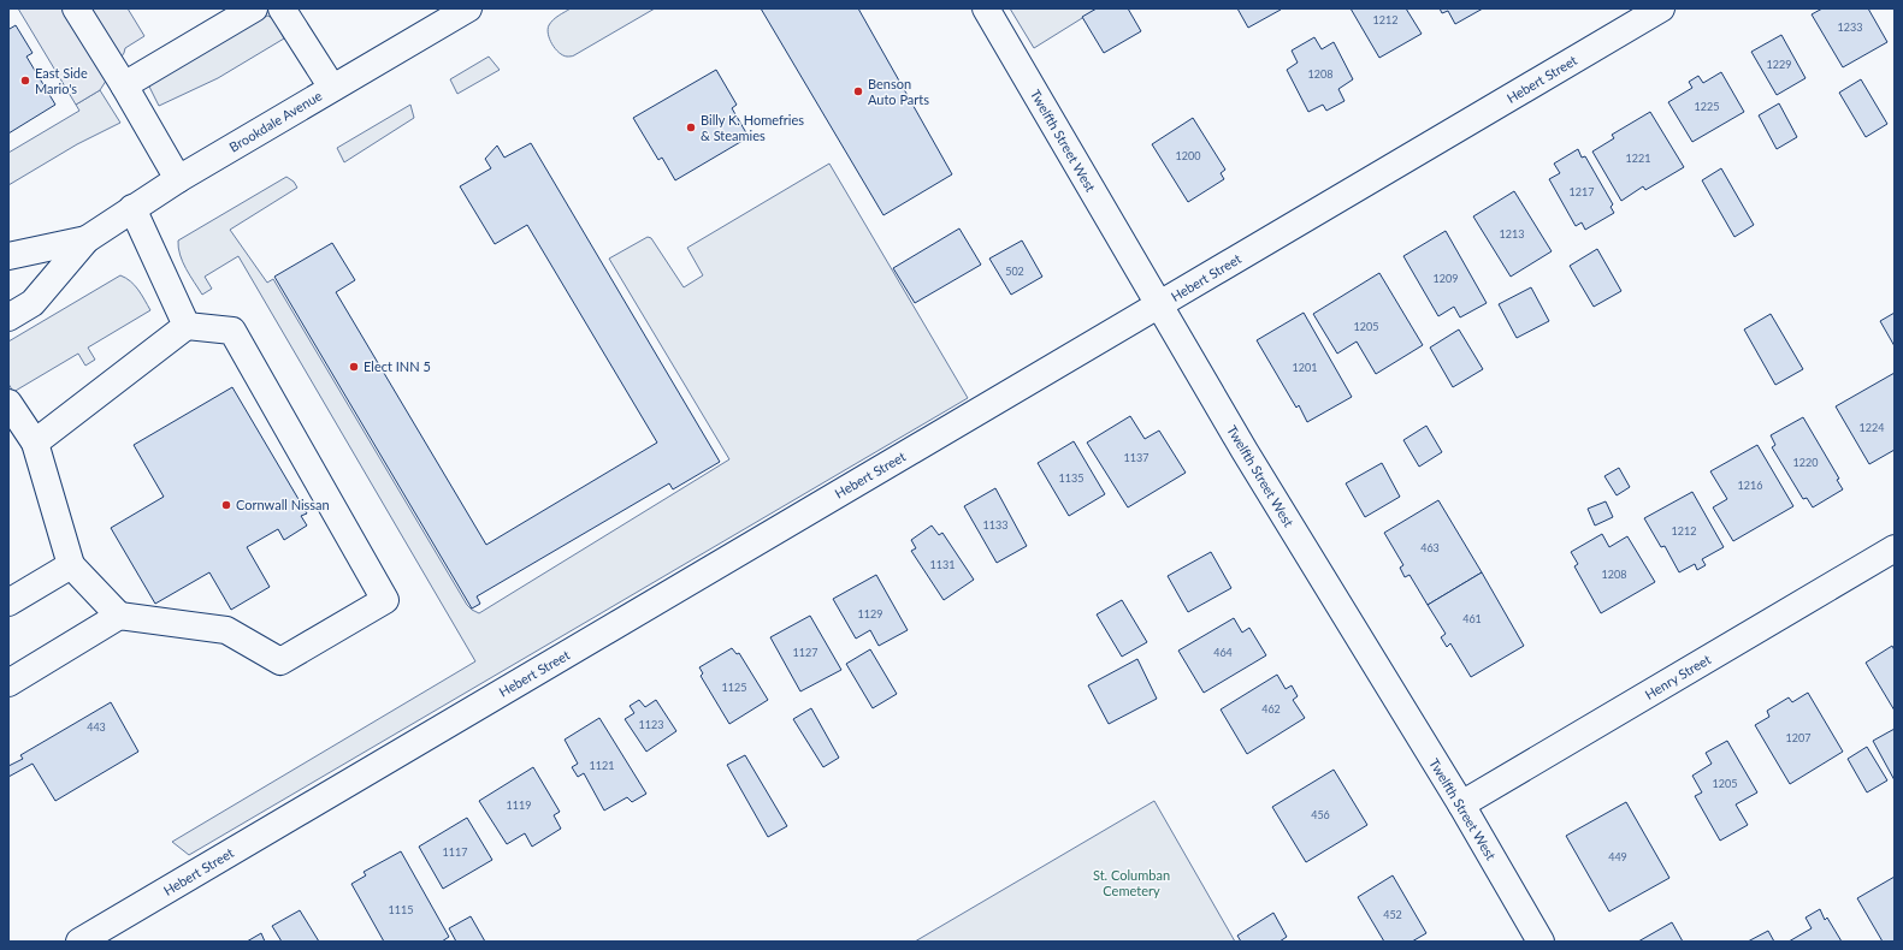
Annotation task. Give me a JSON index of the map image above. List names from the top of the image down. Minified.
{"streets":{"street":["Hebert Street","Brookdale Avenue","Twelfth Street West","Henry Street"]},"crossings":[["Hebert Street","Twelfth Street West"],["Twelfth Street West","Henry Street"]],"parks":["St. Columban Cemetery"],"places":["East Side Mario's","Benson Auto Parts","Billy K. Homefries & Steamies","Elect INN 5","Cornwall Nissan"],"house_numbers":["1212","1233","1229","1208","1225","1200","1221","1217","1213","502","1209","1205","1201","1224","1137","1220","1135","1216","1133","1212","463","1131","1208","1129","461","1127","464","1125","462","1123","443","1207","1121","1205","1119","456","1117","449","1115","452"]}
